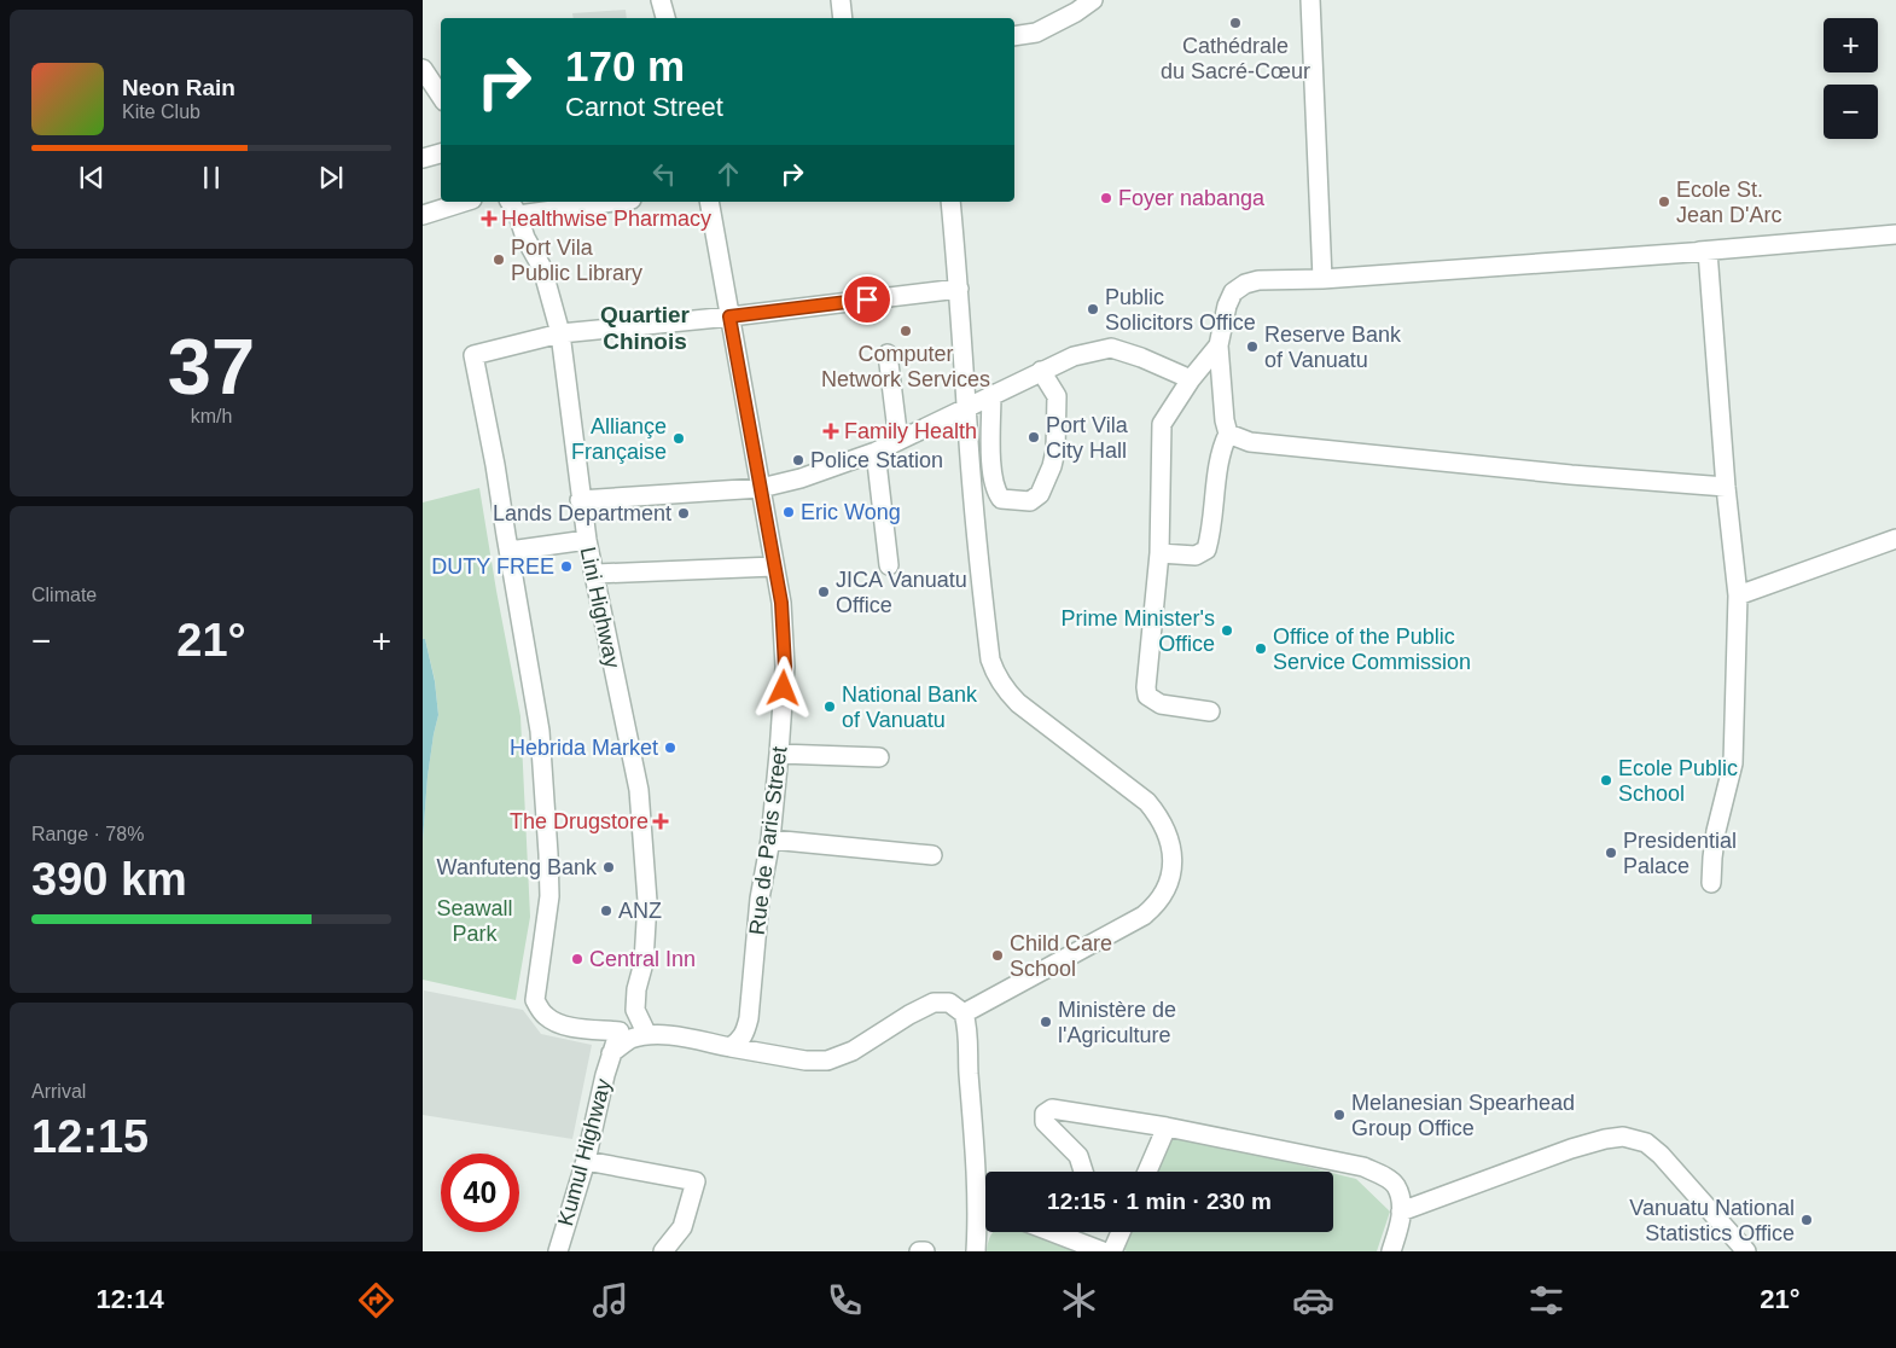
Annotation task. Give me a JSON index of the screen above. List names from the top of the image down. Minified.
{"streets":{"street":["Lini Highway","Rue de Paris Street","Kumul Highway"]},"crossings":[["Lini Highway","Kumul Highway"]],"districts":["Quartier Chinois"],"parks":["Seawall Park"],"places":{"other":["Cathédrale du Sacré-Cœur","Foyer nabanga","Ecole St. Jean D'Arc","Port Vila Public Library","Public Solicitors Office","Computer Network Services","Reserve Bank of Vanuatu","Port Vila City Hall","Alliançe Française","Police Station","Eric Wong","Lands Department","DUTY FREE","JICA Vanuatu Office","Prime Minister's Office","Office of the Public Service Commission","National Bank of Vanuatu","Hebrida Market","Ecole Public School","Presidential Palace","Wanfuteng Bank","ANZ","Child Care School","Central Inn","Ministère de l'Agriculture","Melanesian Spearhead Group Office","Vanuatu National Statistics Office"],"health":["Healthwise Pharmacy","Family Health","The Drugstore"]},"page":{"map_buttons":["+","−"],"turn":["170 m","Carnot Street"],"song":["Neon Rain","Kite Club"],"tile":[["37","km/h"],"Climate",["Range · 78%","390 km"],["Arrival","12:15"]],"heat":["−","21°","+"],"limit":"40","trip":"12:15 · 1 min · 230 m","tabs":["12:14","21°"]}}
